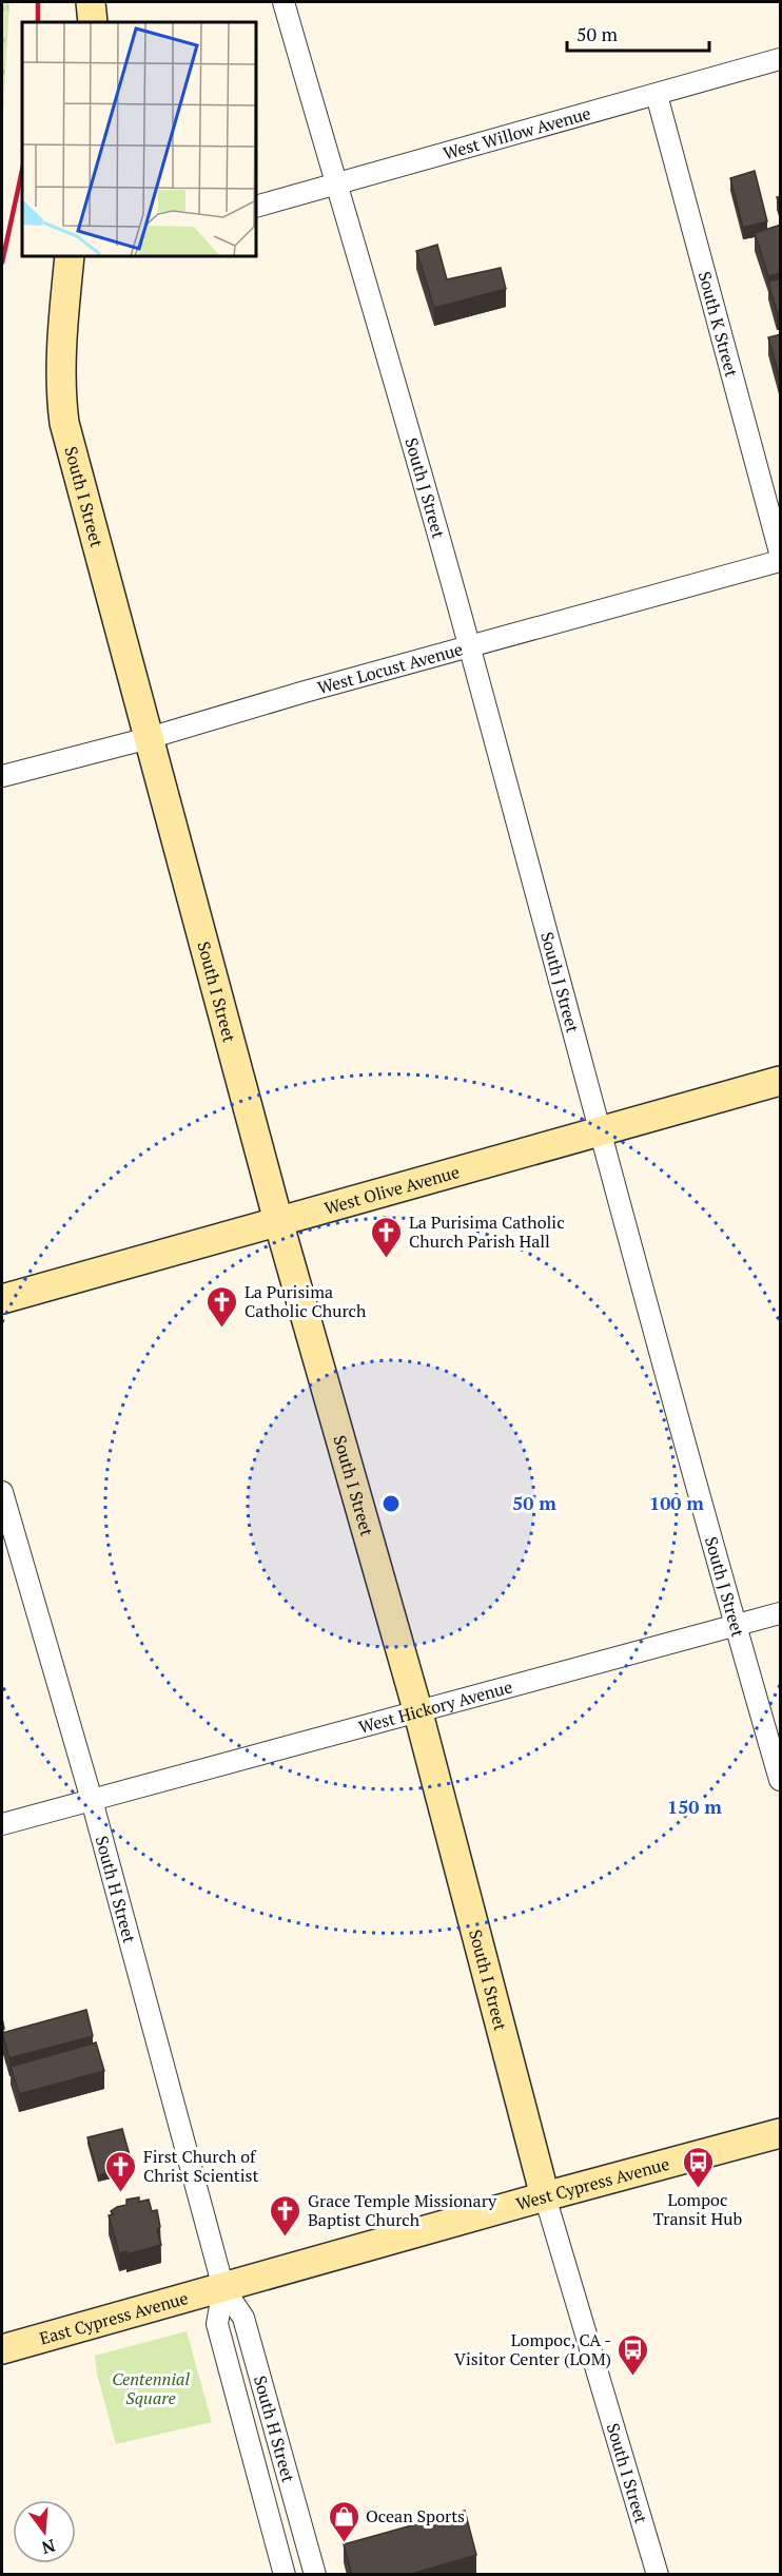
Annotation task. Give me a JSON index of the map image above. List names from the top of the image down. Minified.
{"streets":{"street":["West Willow Avenue","South K Street","South J Street","South I Street","West Locust Avenue","West Olive Avenue","West Hickory Avenue","South H Street","West Cypress Avenue","East Cypress Avenue"]},"crossings":[["West Willow Avenue","South K Street"],["West Willow Avenue","South J Street"],["South J Street","West Locust Avenue"],["South J Street","West Olive Avenue"],["South J Street","West Hickory Avenue"],["South I Street","West Locust Avenue"],["South I Street","West Olive Avenue"],["South I Street","West Hickory Avenue"],["South I Street","West Cypress Avenue"],["West Hickory Avenue","South H Street"],["South H Street","West Cypress Avenue"],["South H Street","East Cypress Avenue"],["West Cypress Avenue","East Cypress Avenue"]],"parks":["Centennial Square"],"places":{"church":["La Purisima Catholic Church Parish Hall","La Purisima Catholic Church","First Church of Christ Scientist","Grace Temple Missionary Baptist Church"],"bus stop":["Lompoc Transit Hub","Lompoc, CA - Visitor Center (LOM)"],"shop":["Ocean Sports"]},"scale_bar":"50 m","north":"bottom","rings":["50 m","100 m","150 m"]}
